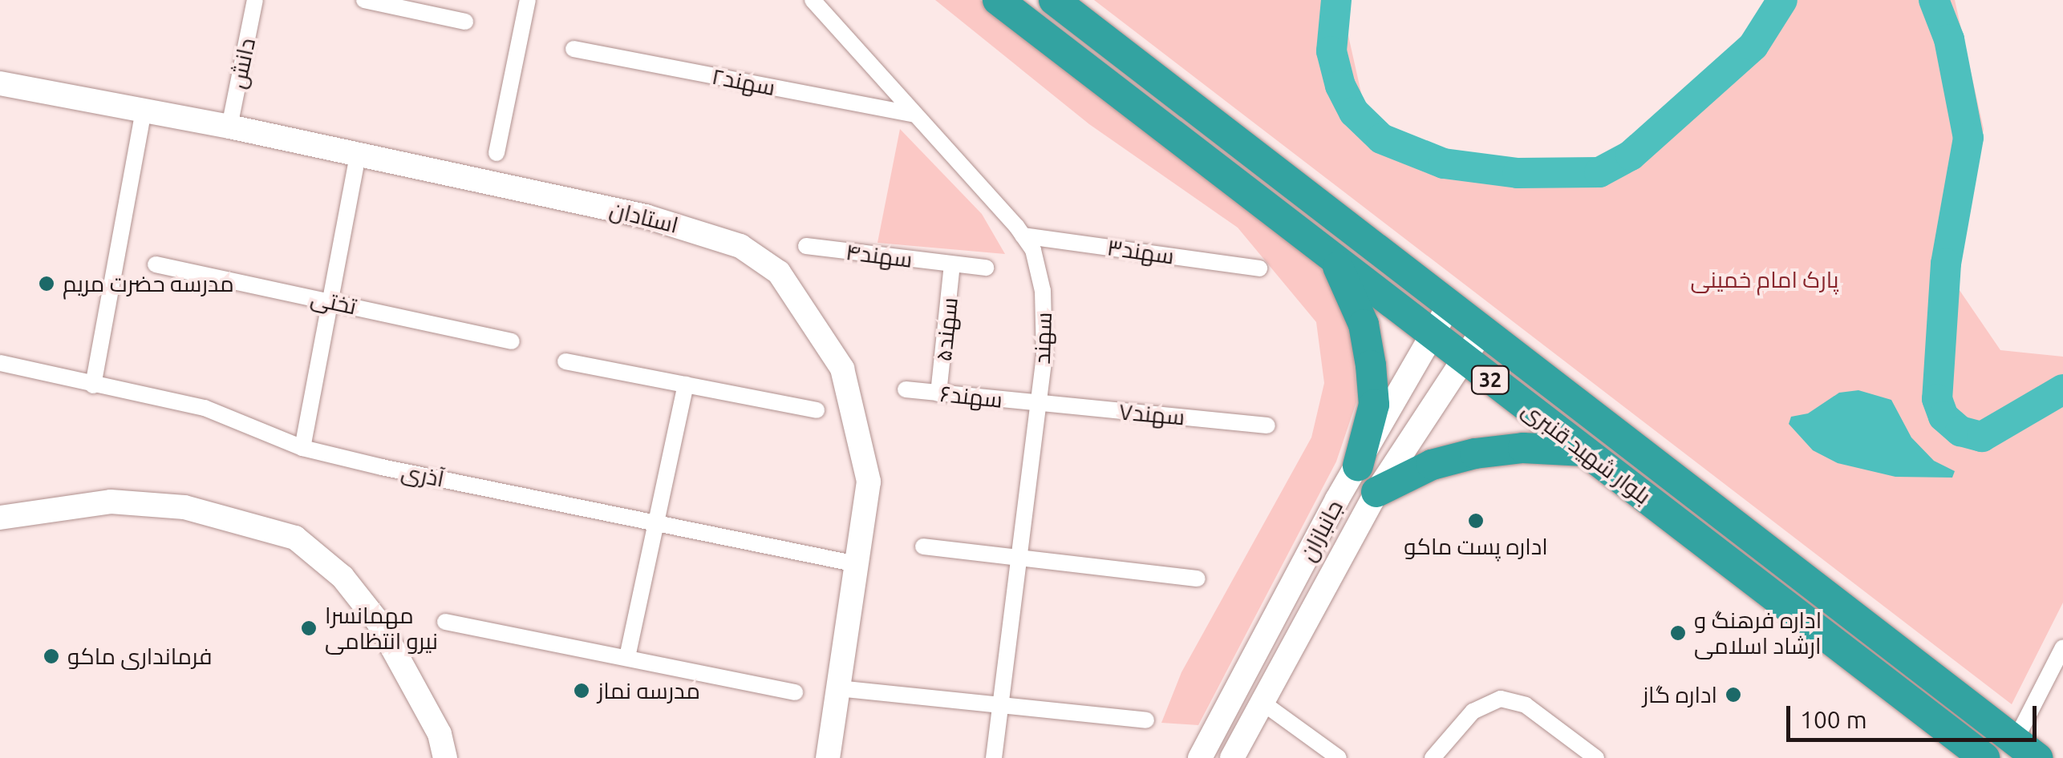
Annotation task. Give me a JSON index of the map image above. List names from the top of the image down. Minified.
{"streets":{"highway":["32","بلوار شهید قنبری"],"main road":["استادان","جانبازان"],"street":["دانش","سهند۲","سهند۳","سهند۴","تختی","سهند۵","سهند","سهند۶","سهند۷","آذری"]},"crossings":[["دانش","استادان"],["سهند۲","سهند"],["استادان","آذری"],["سهند۳","سهند"],["سهند۴","سهند۵"],["سهند۵","سهند۶"],["سهند","سهند۶"],["سهند","سهند۷"],["سهند۶","سهند۷"],["بلوار شهید قنبری","جانبازان"]],"parks":["پارک امام خمینی"],"places":["مدرسه حضرت مریم","اداره پست ماکو","مهمانسرا نیرو انتظامی","اداره فرهنگ و ارشاد اسلامی","فرمانداری ماکو","مدرسه نماز","اداره گاز"],"scale_bar":"100 m"}
